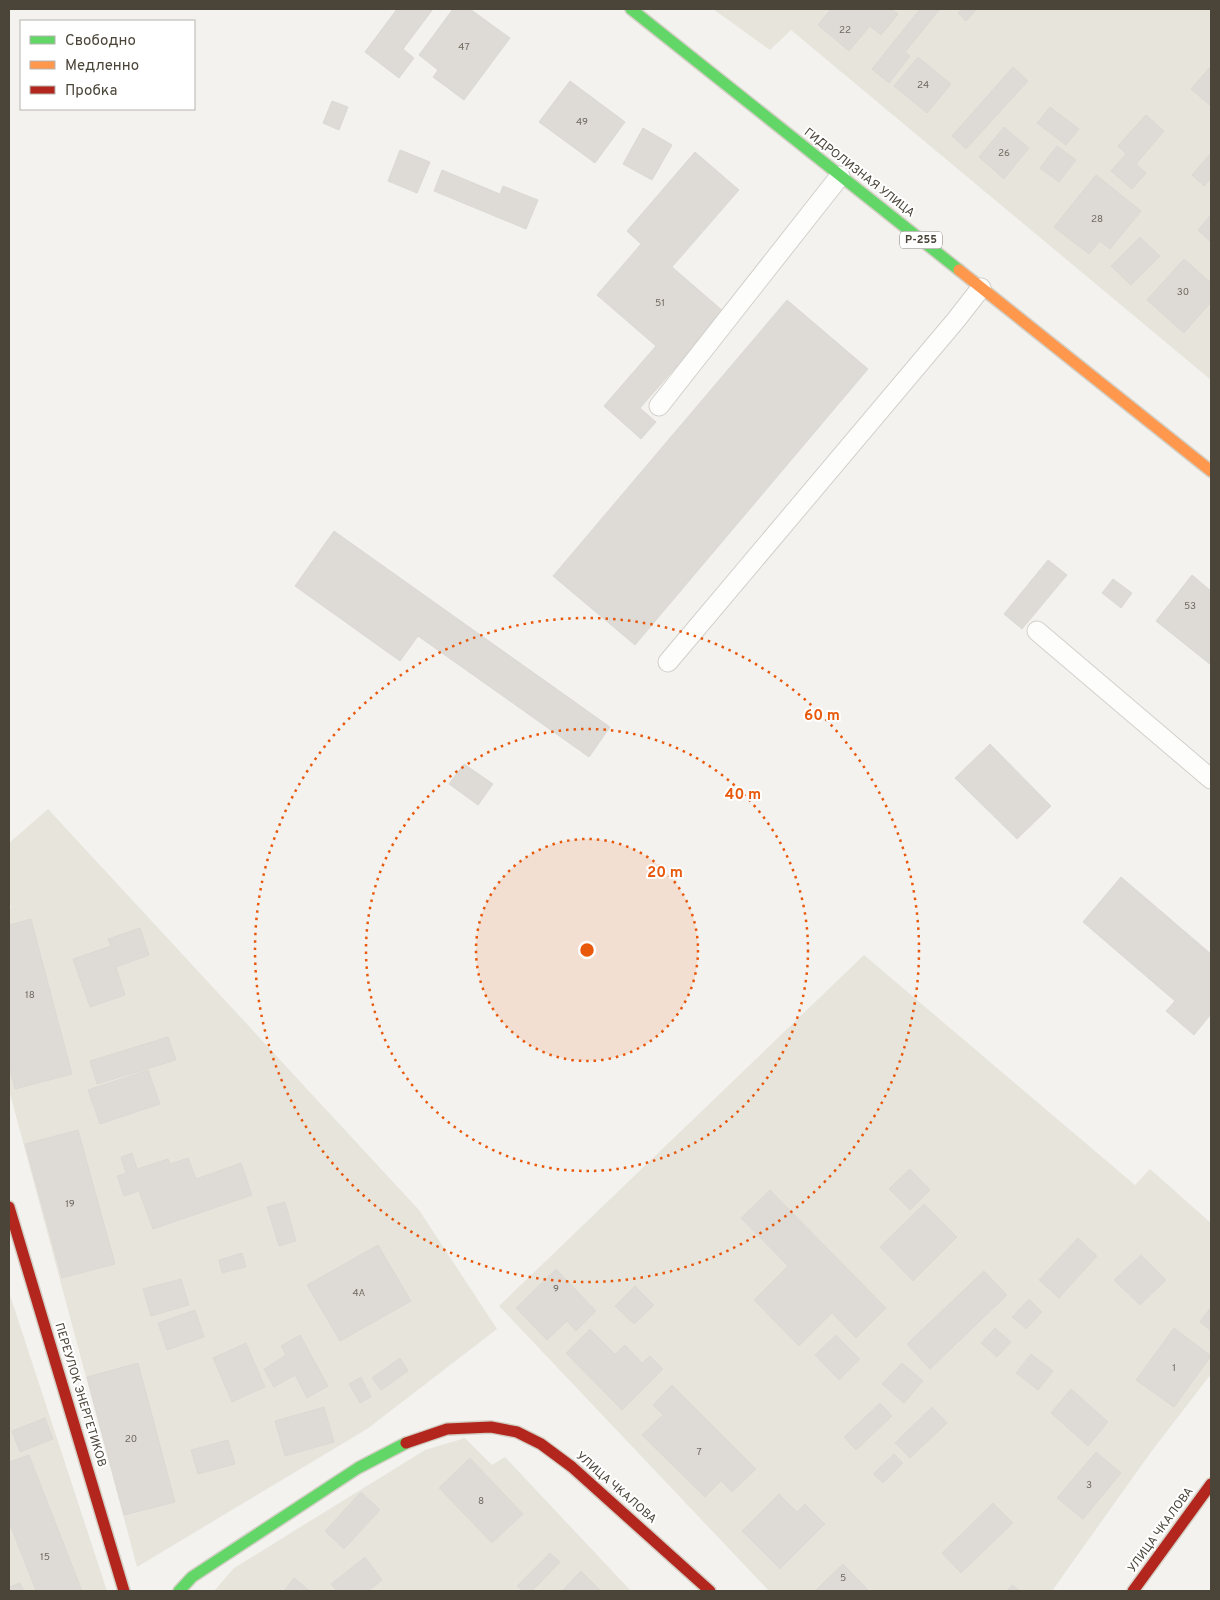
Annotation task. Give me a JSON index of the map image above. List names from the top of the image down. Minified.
{"streets":{"main road":["ГИДРОЛИЗНАЯ УЛИЦА","Р-255","ПЕРЕУЛОК ЭНЕРГЕТИКОВ","УЛИЦА ЧКАЛОВА"]},"house_numbers":["22","47","24","49","26","28","30","51","53","18","19","9","4А","1","20","7","3","8","15","5"],"legend":["Свободно","Медленно","Пробка"],"rings":["60 m","40 m","20 m"]}
